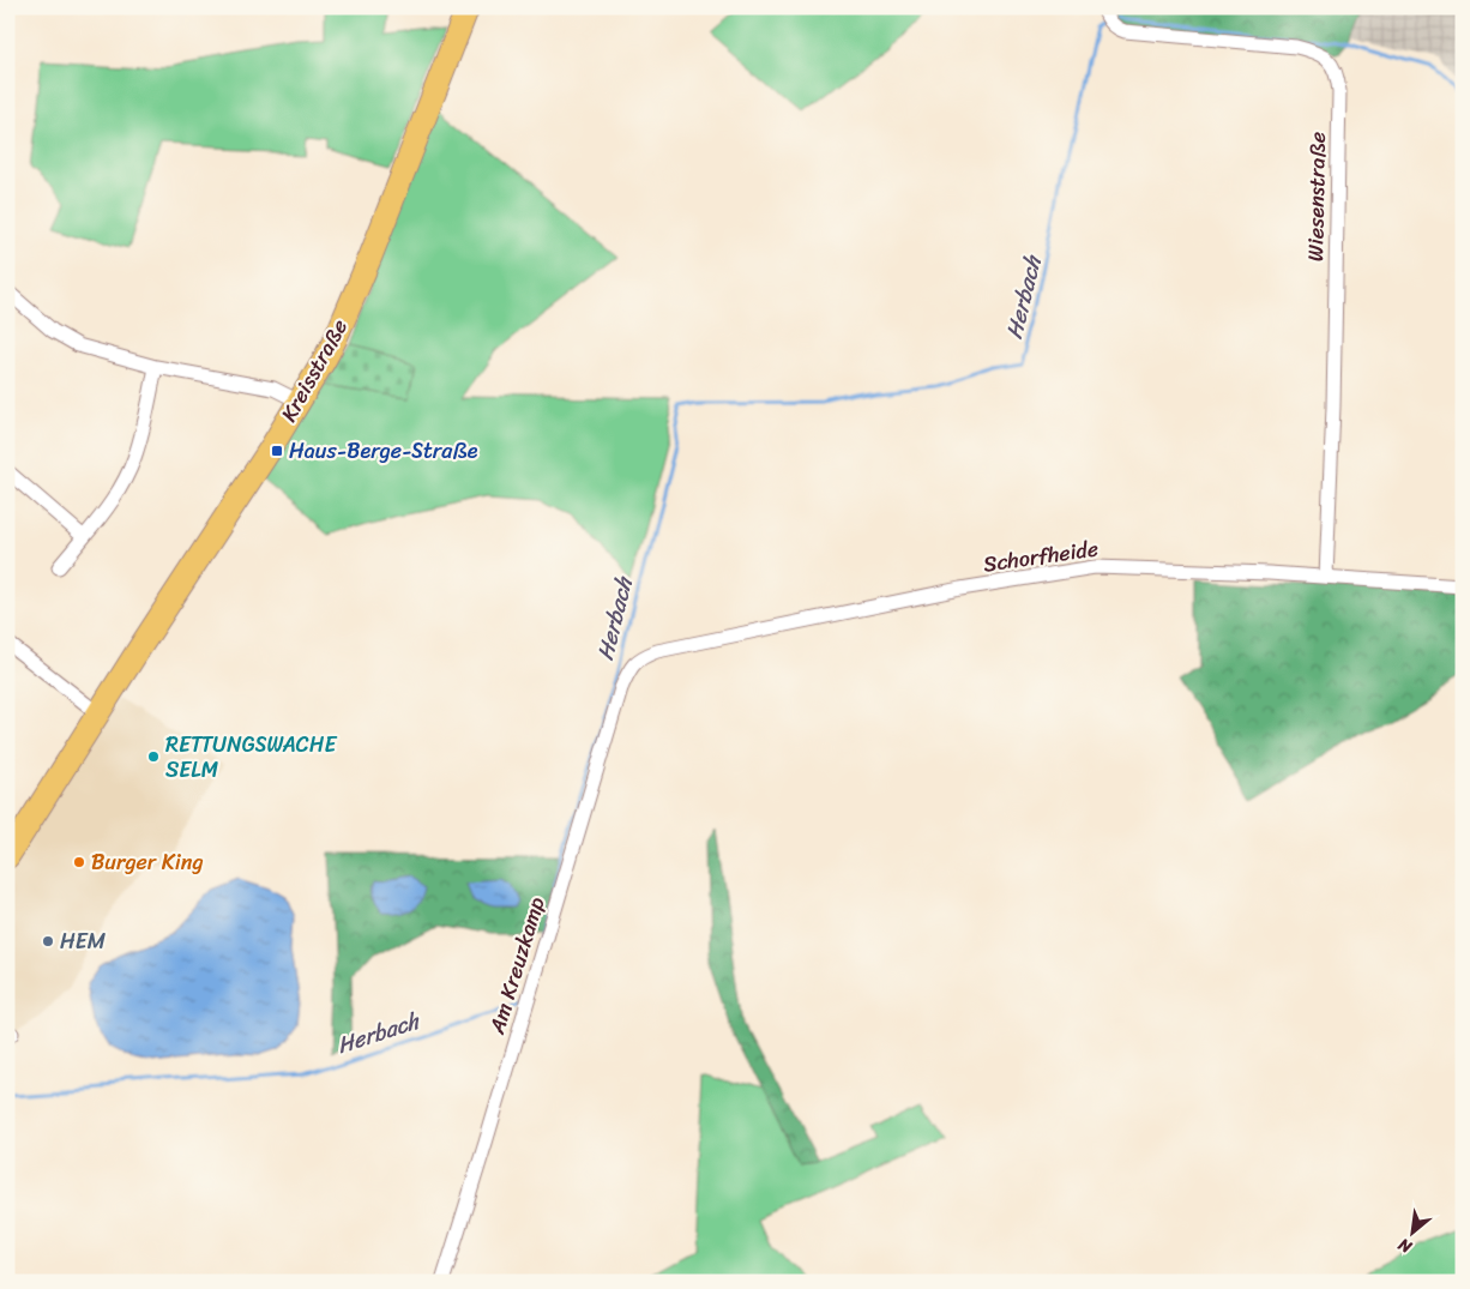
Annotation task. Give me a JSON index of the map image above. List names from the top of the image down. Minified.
{"streets":{"main road":["Kreisstraße"],"street":["Wiesenstraße","Schorfheide","Am Kreuzkamp"]},"crossings":[["Wiesenstraße","Schorfheide"],["Schorfheide","Am Kreuzkamp"]],"water":["Herbach"],"places":{"transit":["Haus-Berge-Straße"],"other":["RETTUNGSWACHE SELM","Burger King","HEM"]},"north":"bottom left"}
